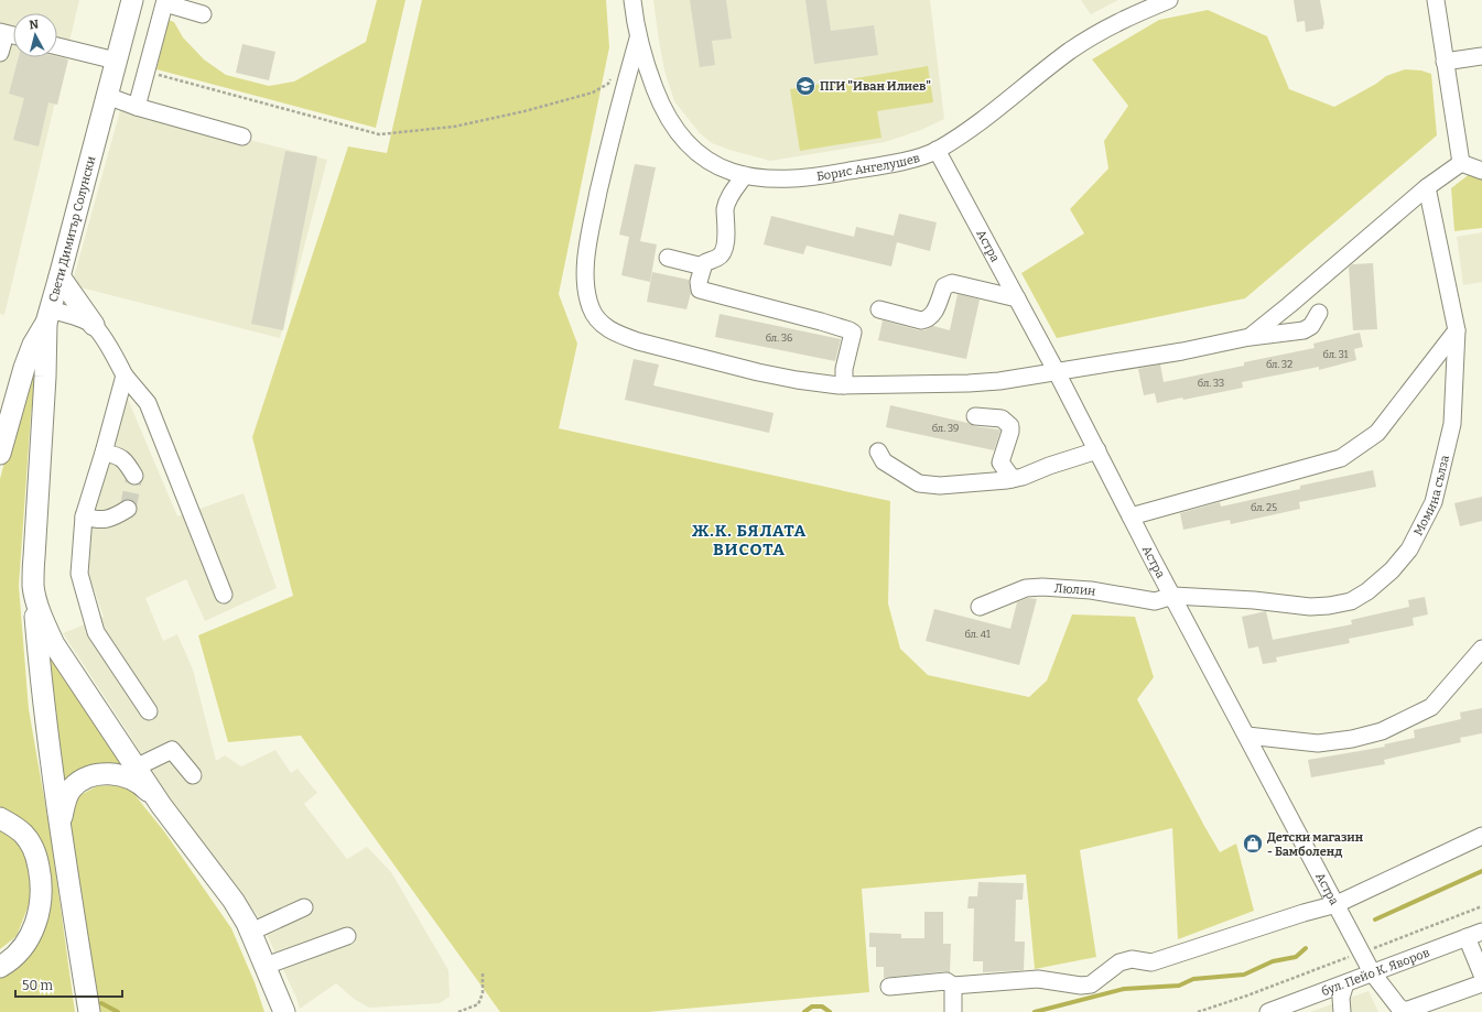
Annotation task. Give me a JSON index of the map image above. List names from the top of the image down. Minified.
{"streets":{"main road":["Свети Димитър Солунски"],"street":["Борис Ангелушев","Астра","Момина сълза","Люлин","бул. Пейо К. Яворов"]},"crossings":[["Борис Ангелушев","Астра"],["Астра","Момина сълза"],["Астра","Люлин"],["Астра","бул. Пейо К. Яворов"],["Момина сълза","Люлин"]],"districts":["Ж.К. БЯЛАТА ВИСОТА"],"places":{"school or university":["ПГИ \"Иван Илиев\""],"shop":["Детски магазин - Бамболенд"]},"house_numbers":["бл. 36","бл. 31","бл. 32","бл. 33","бл. 39","бл. 25","бл. 41"],"scale_bar":"50 m","north":"top"}
